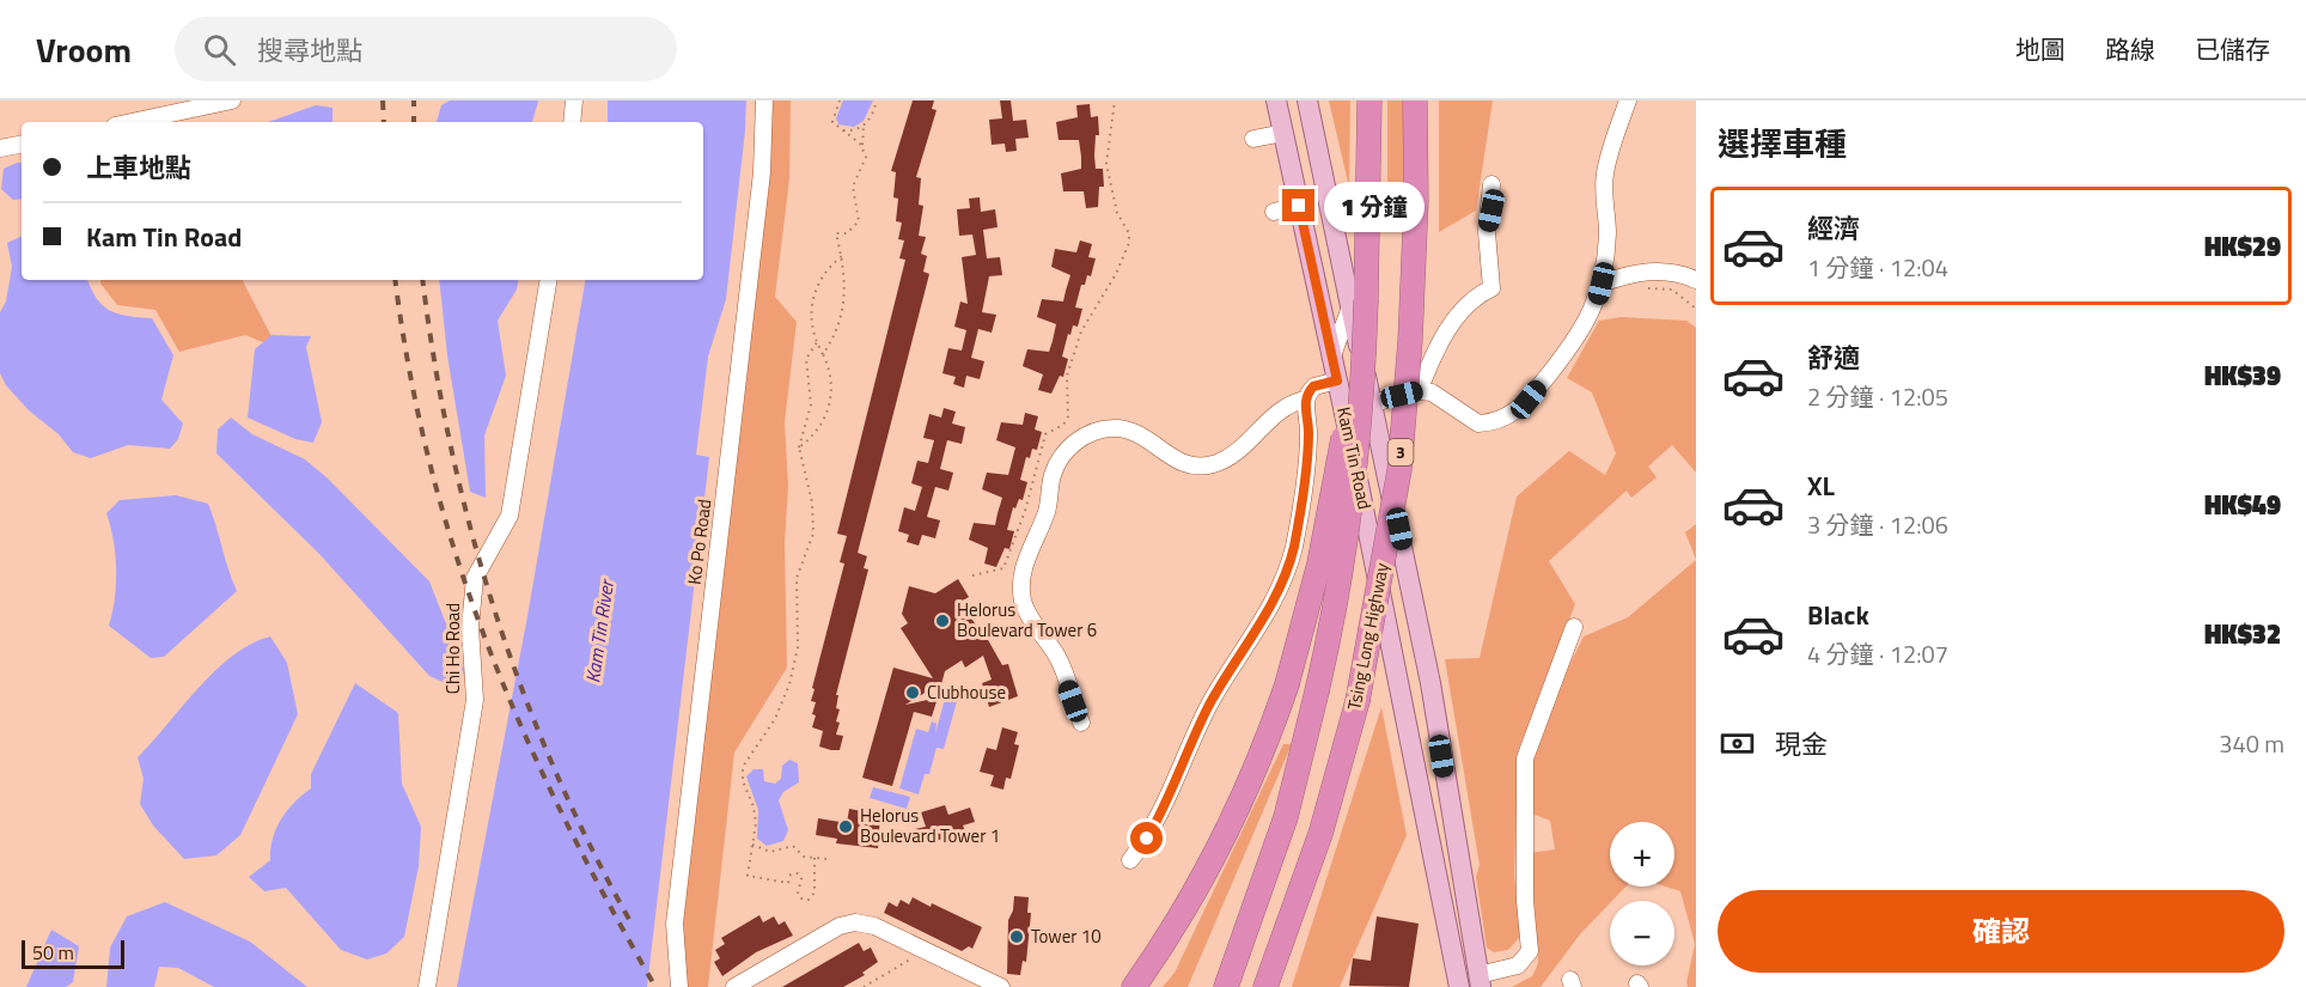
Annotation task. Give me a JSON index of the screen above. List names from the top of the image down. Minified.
{"streets":{"highway":["3","Tsing Long Highway"],"main road":["Kam Tin Road"],"street":["Ko Po Road","Chi Ho Road"]},"water":["Kam Tin River"],"places":["Helorus Boulevard Tower 6","Clubhouse","Helorus Boulevard Tower 1","Tower 10"],"scale_bar":"50 m","page":{"header":"Vroom","search":"搜尋地點","nav":["地圖","路線","已儲存"],"heading":"選擇車種","banner":["上車地點","Kam Tin Road"],"bubble":"1 分鐘","list":[{"name":"經濟","note":"1 分鐘 · 12:04","value":"HK$29"},{"name":"舒適","note":"2 分鐘 · 12:05","value":"HK$39"},{"name":"XL","note":"3 分鐘 · 12:06","value":"HK$49"},{"name":"Black","note":"4 分鐘 · 12:07","value":"HK$32"}],"pay":["現金","340 m"],"map_buttons":["+","−"],"buttons":"確認","scale":"50 m"}}
